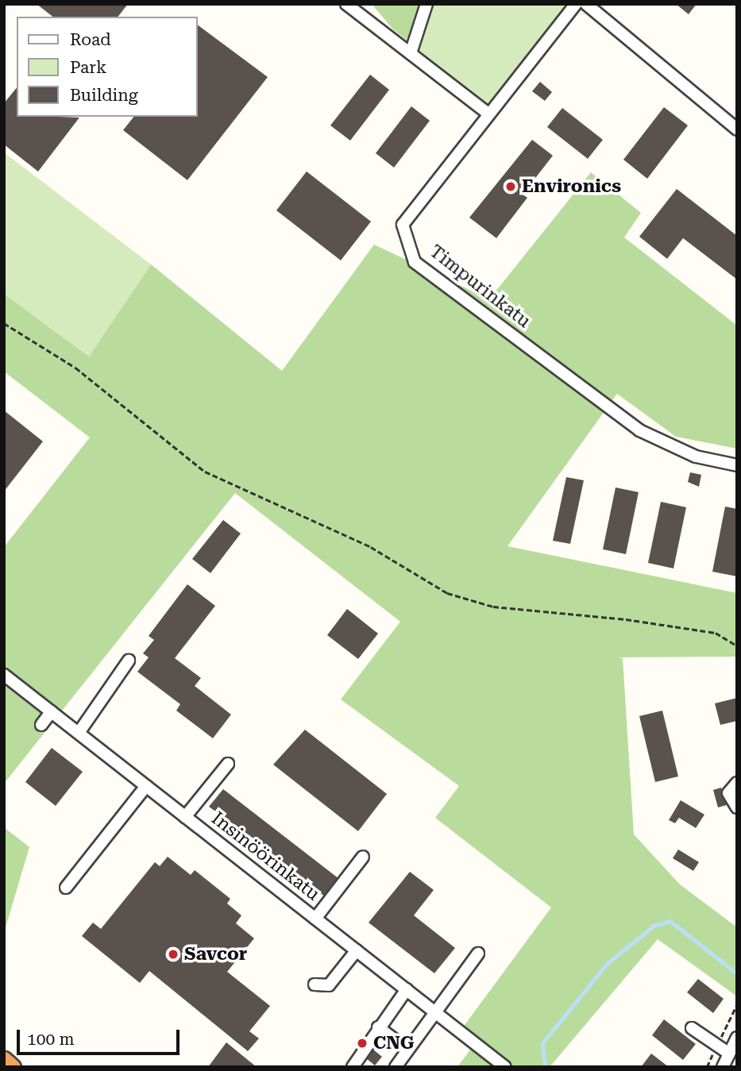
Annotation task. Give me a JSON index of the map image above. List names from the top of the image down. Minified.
{"streets":{"street":["Timpurinkatu","Insinöörinkatu"]},"places":["Environics","Savcor","CNG"],"legend":["Road","Park","Building"],"scale_bar":"100 m"}
